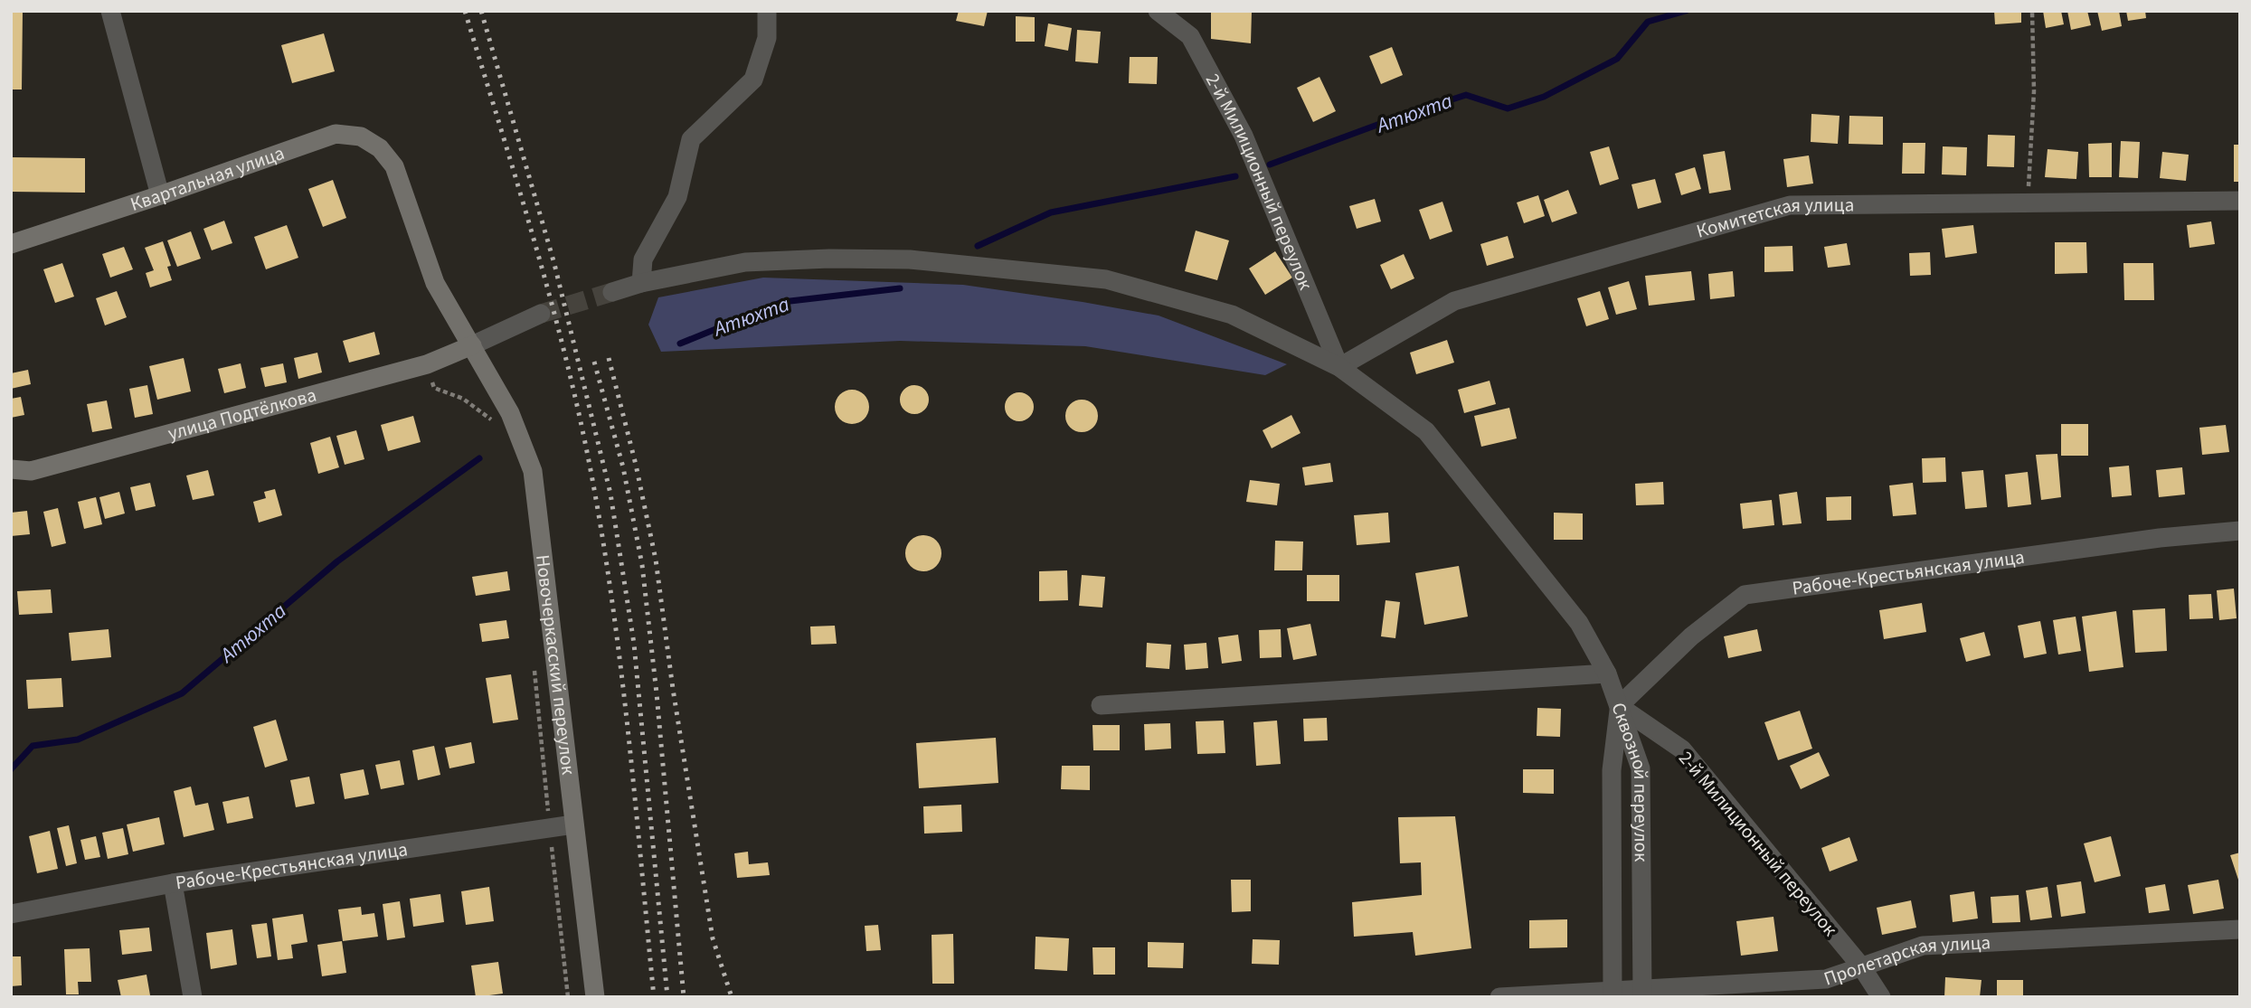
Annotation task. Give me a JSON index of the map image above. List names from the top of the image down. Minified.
{"streets":{"main road":["Квартальная улица","улица Подтёлкова","Новочеркасский переулок"],"street":["2-й Милиционный переулок","Комитетская улица","Рабоче-Крестьянская улица","Сквозной переулок","Пролетарская улица"]},"crossings":[["Квартальная улица","Новочеркасский переулок"],["2-й Милиционный переулок","Комитетская улица"],["2-й Милиционный переулок","Рабоче-Крестьянская улица"],["2-й Милиционный переулок","Сквозной переулок"],["2-й Милиционный переулок","Пролетарская улица"],["улица Подтёлкова","Новочеркасский переулок"],["Рабоче-Крестьянская улица","Новочеркасский переулок"],["Рабоче-Крестьянская улица","Сквозной переулок"],["Сквозной переулок","Пролетарская улица"]],"water":["Атюхта"]}
